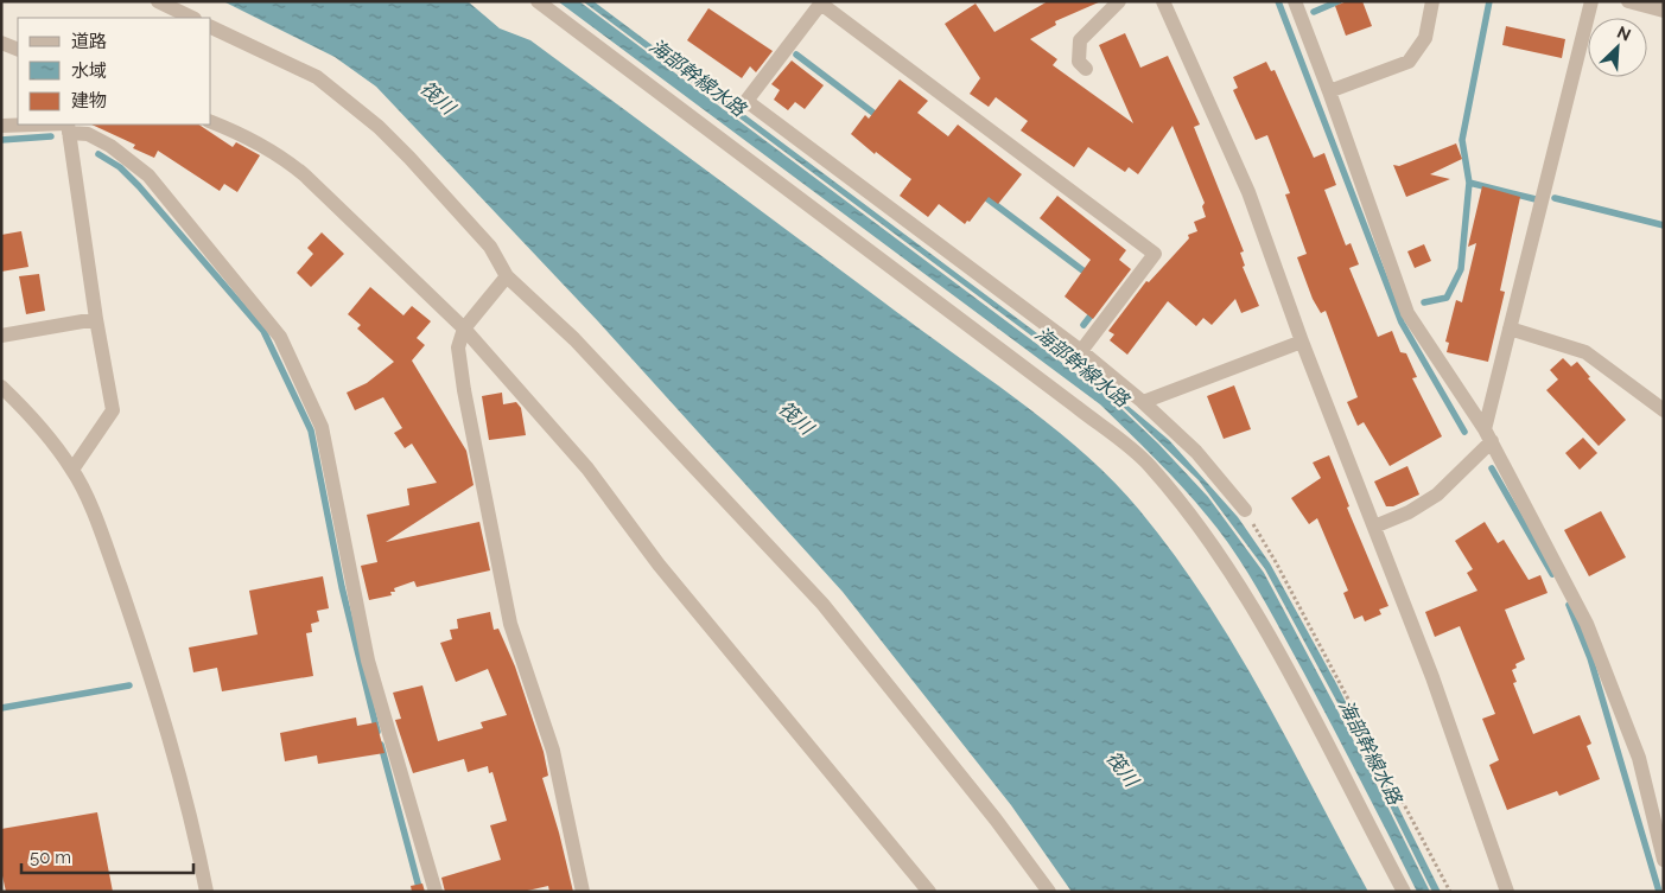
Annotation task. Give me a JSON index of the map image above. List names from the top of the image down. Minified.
{"water":["海部幹線水路","筏川"],"legend":["道路","水域","建物"],"scale_bar":"50 m","north":"top right"}
